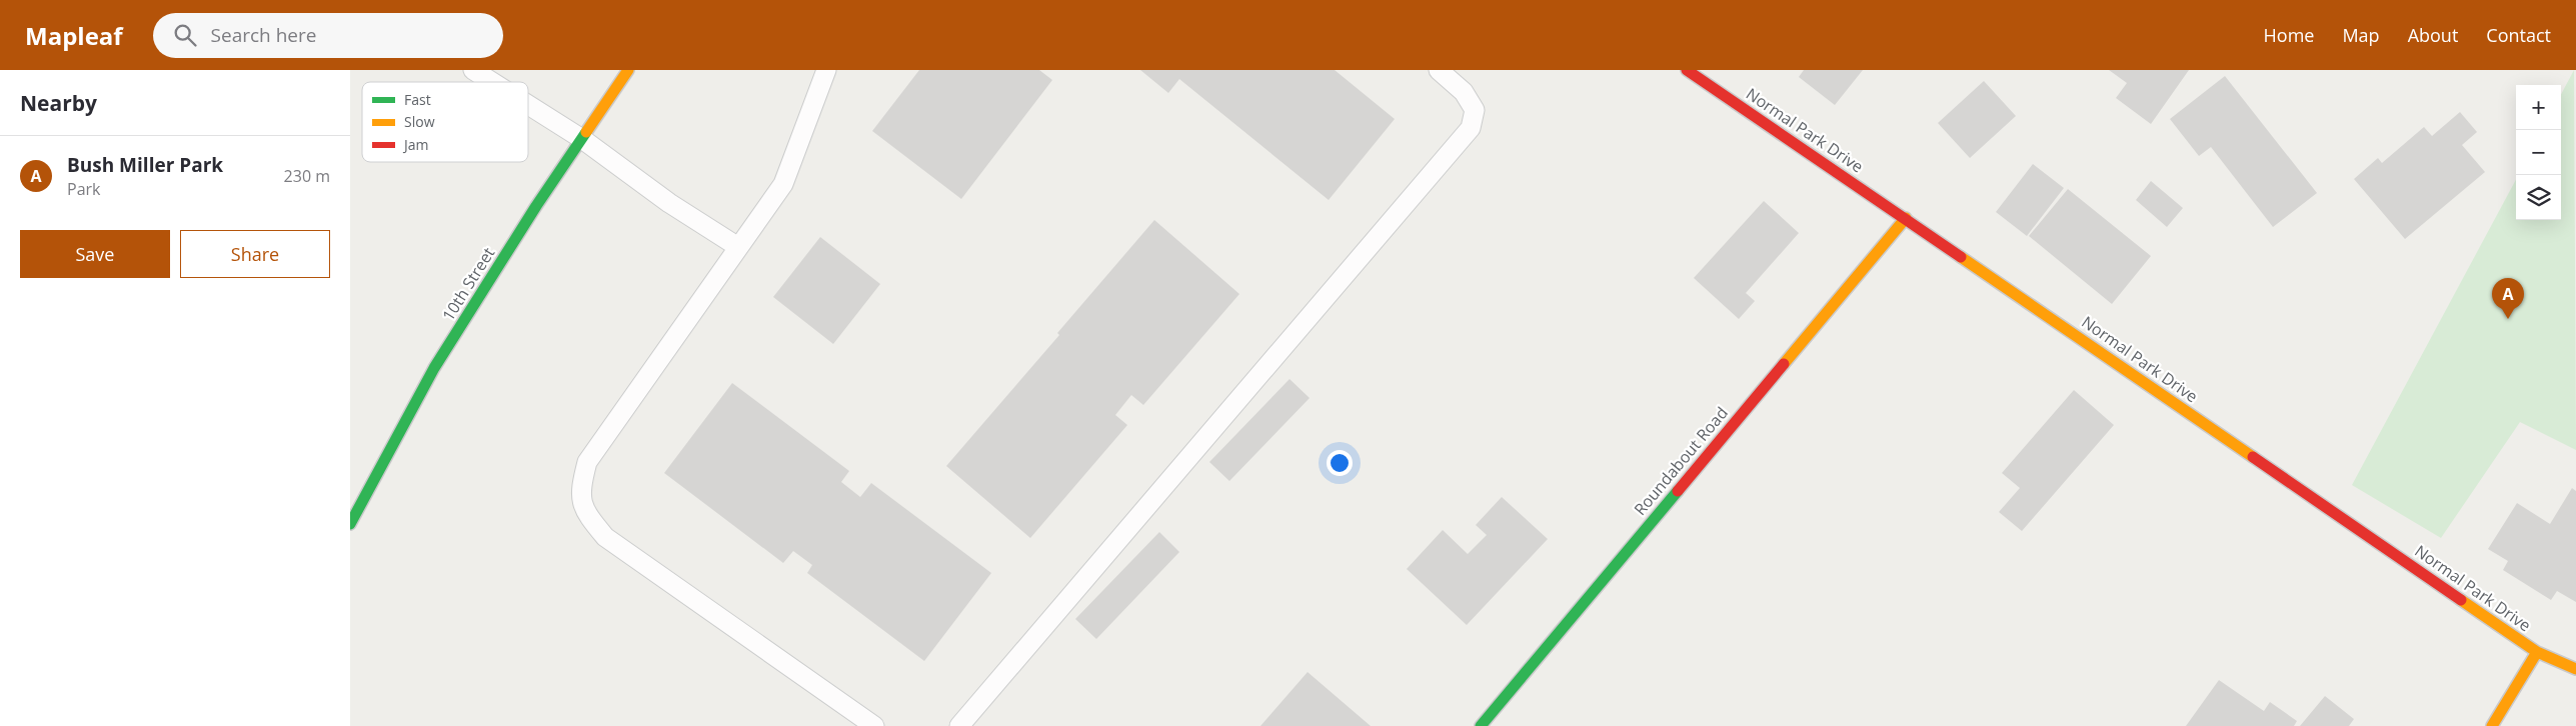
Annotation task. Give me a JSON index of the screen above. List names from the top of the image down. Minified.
{"streets":{"street":["Normal Park Drive","10th Street","Roundabout Road"]},"crossings":[["Normal Park Drive","Roundabout Road"]],"legend":["Fast","Slow","Jam"],"page":{"header":"Mapleaf","search":"Search here","nav":["Home","Map","About","Contact"],"heading":"Nearby","map_buttons":["+","−"],"list":[{"mark":"A","name":"Bush Miller Park","note":"Park","value":"230 m"}],"buttons":["Save","Share"],"pins":"A"}}
